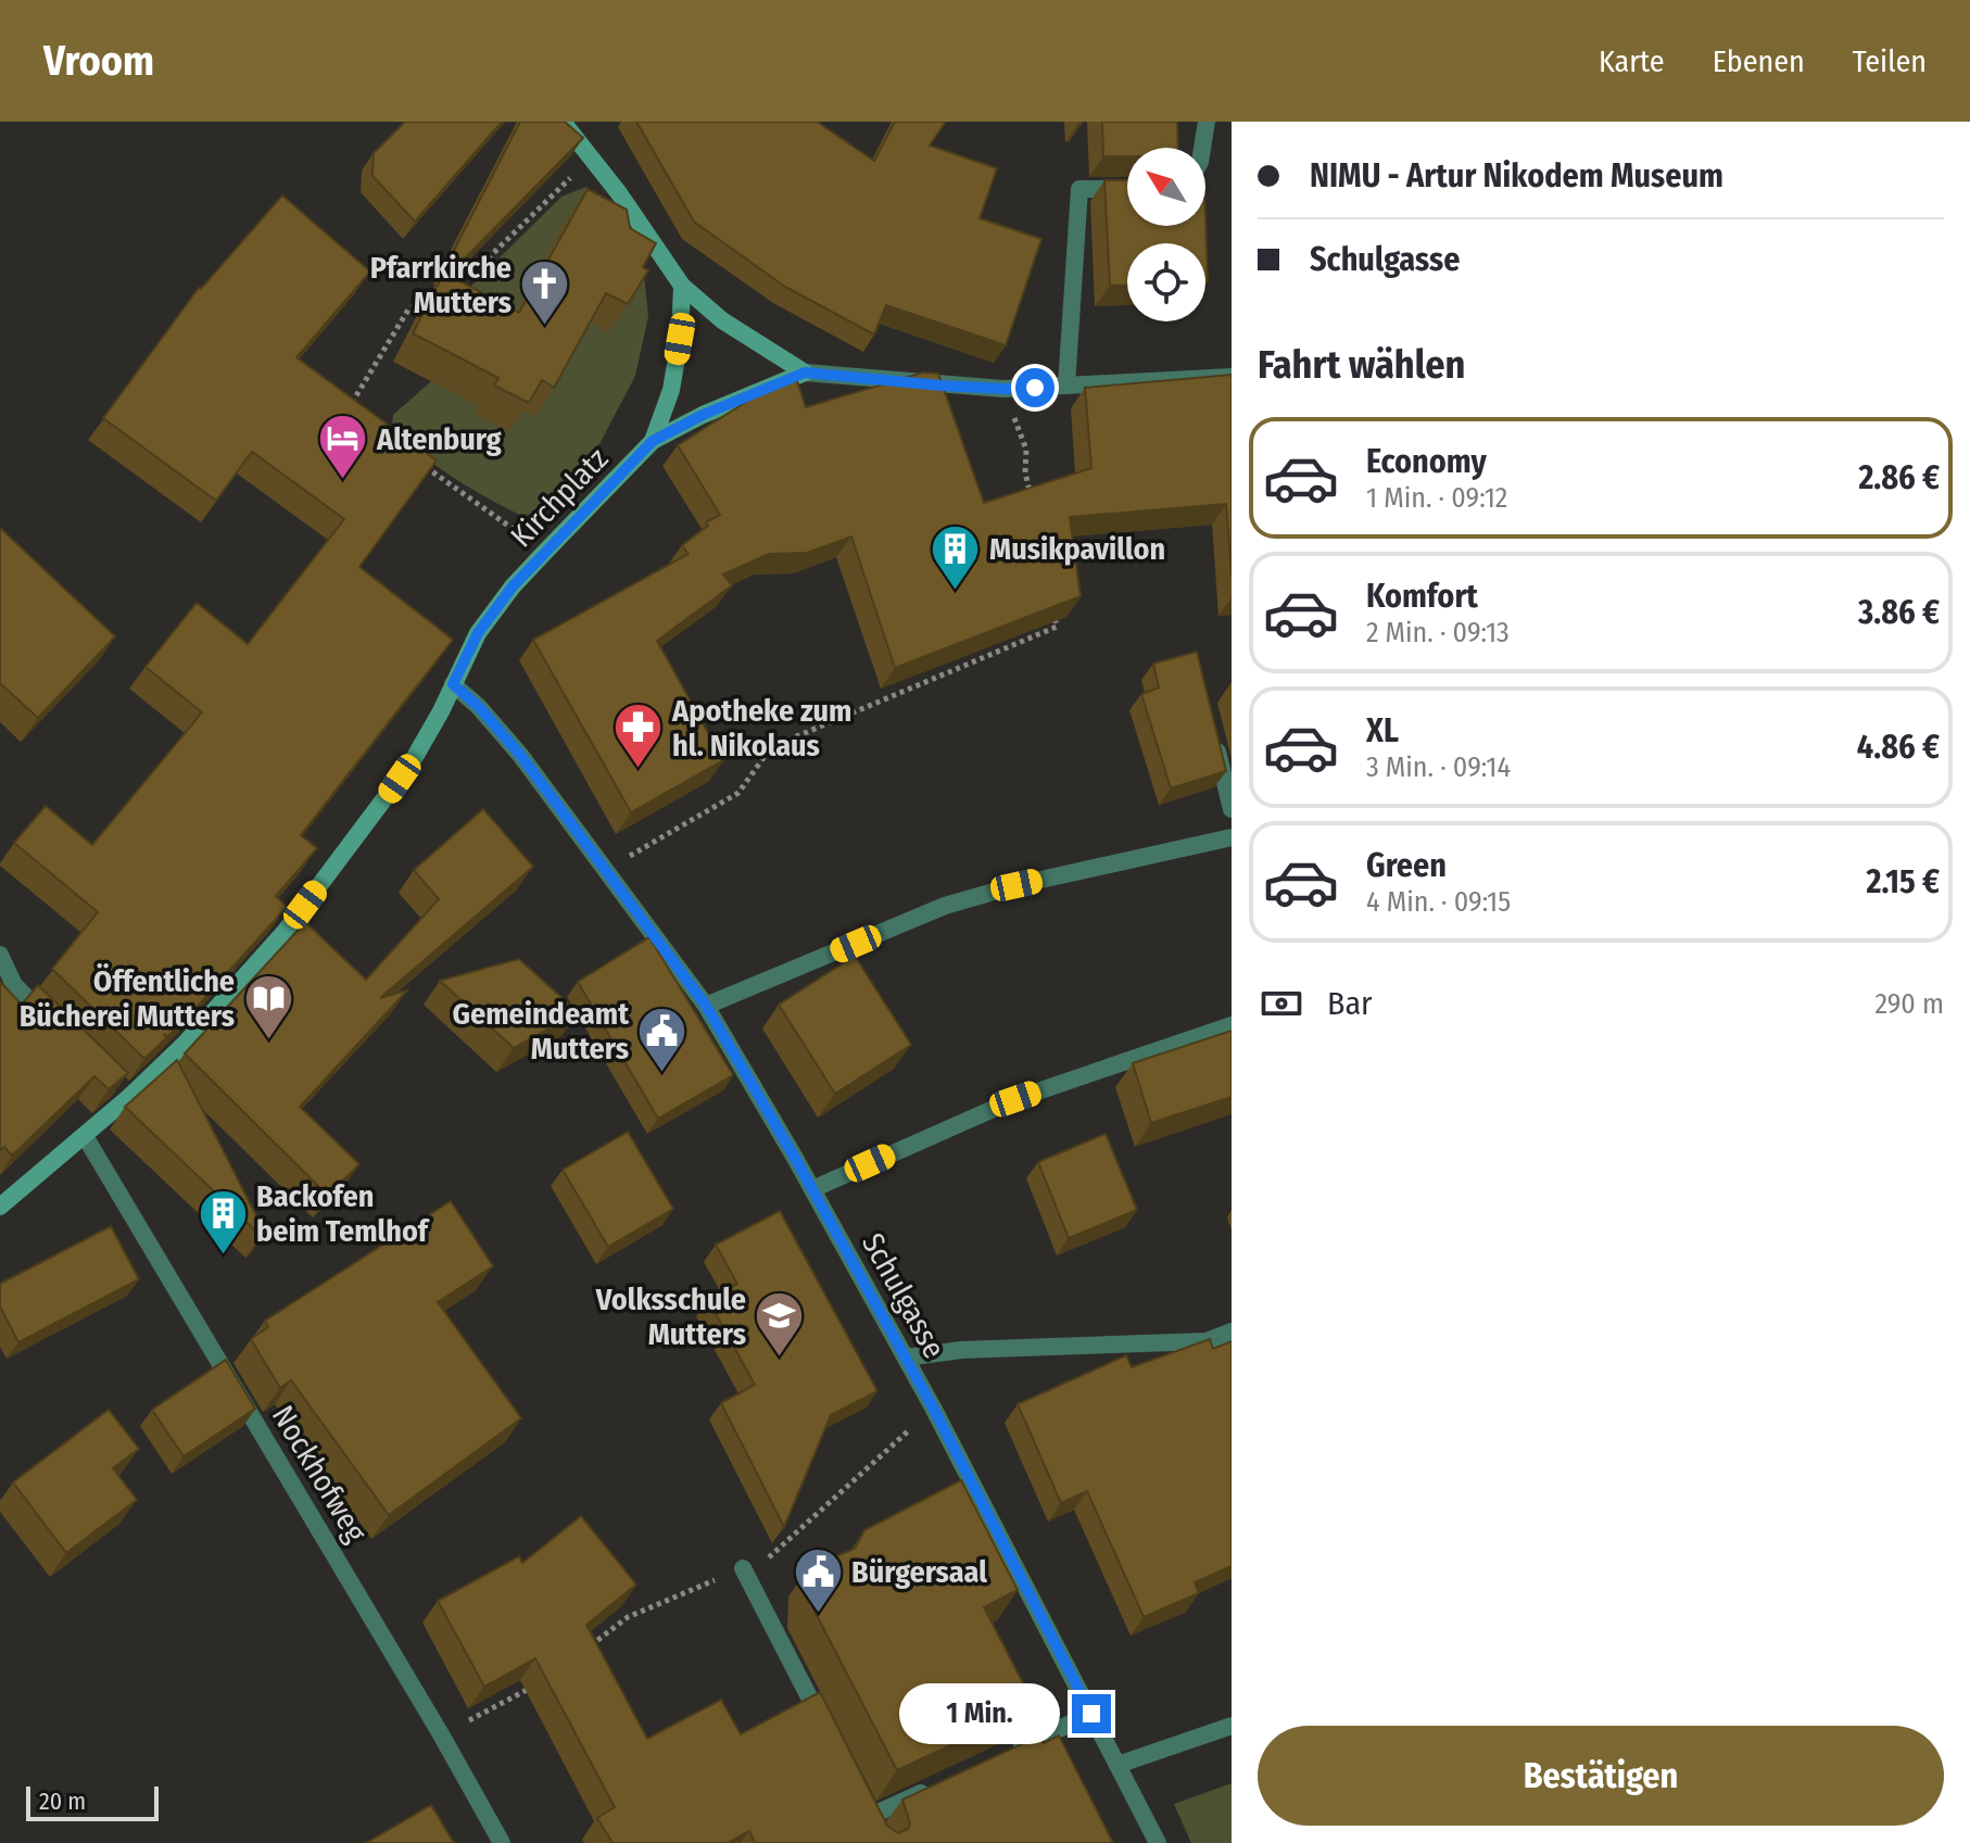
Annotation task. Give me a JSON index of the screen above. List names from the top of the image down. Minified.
{"streets":{"main road":["Kirchplatz"],"street":["Schulgasse","Nockhofweg"]},"crossings":[["Kirchplatz","Schulgasse"],["Kirchplatz","Nockhofweg"]],"places":{"church":["Pfarrkirche Mutters"],"hotel":["Altenburg"],"building":["Musikpavillon","Backofen beim Temlhof"],"pharmacy":["Apotheke zum hl. Nikolaus"],"library":["Öffentliche Bücherei Mutters"],"public building":["Gemeindeamt Mutters","Bürgersaal"],"school or university":["Volksschule Mutters"]},"scale_bar":"20 m","north":"top left","page":{"header":"Vroom","nav":["Karte","Ebenen","Teilen"],"banner":["NIMU - Artur Nikodem Museum","Schulgasse"],"heading":"Fahrt wählen","list":[{"name":"Economy","note":"1 Min. · 09:12","value":"2.86 €"},{"name":"Komfort","note":"2 Min. · 09:13","value":"3.86 €"},{"name":"XL","note":"3 Min. · 09:14","value":"4.86 €"},{"name":"Green","note":"4 Min. · 09:15","value":"2.15 €"}],"pay":["Bar","290 m"],"bubble":"1 Min.","buttons":"Bestätigen","scale":"20 m"}}
